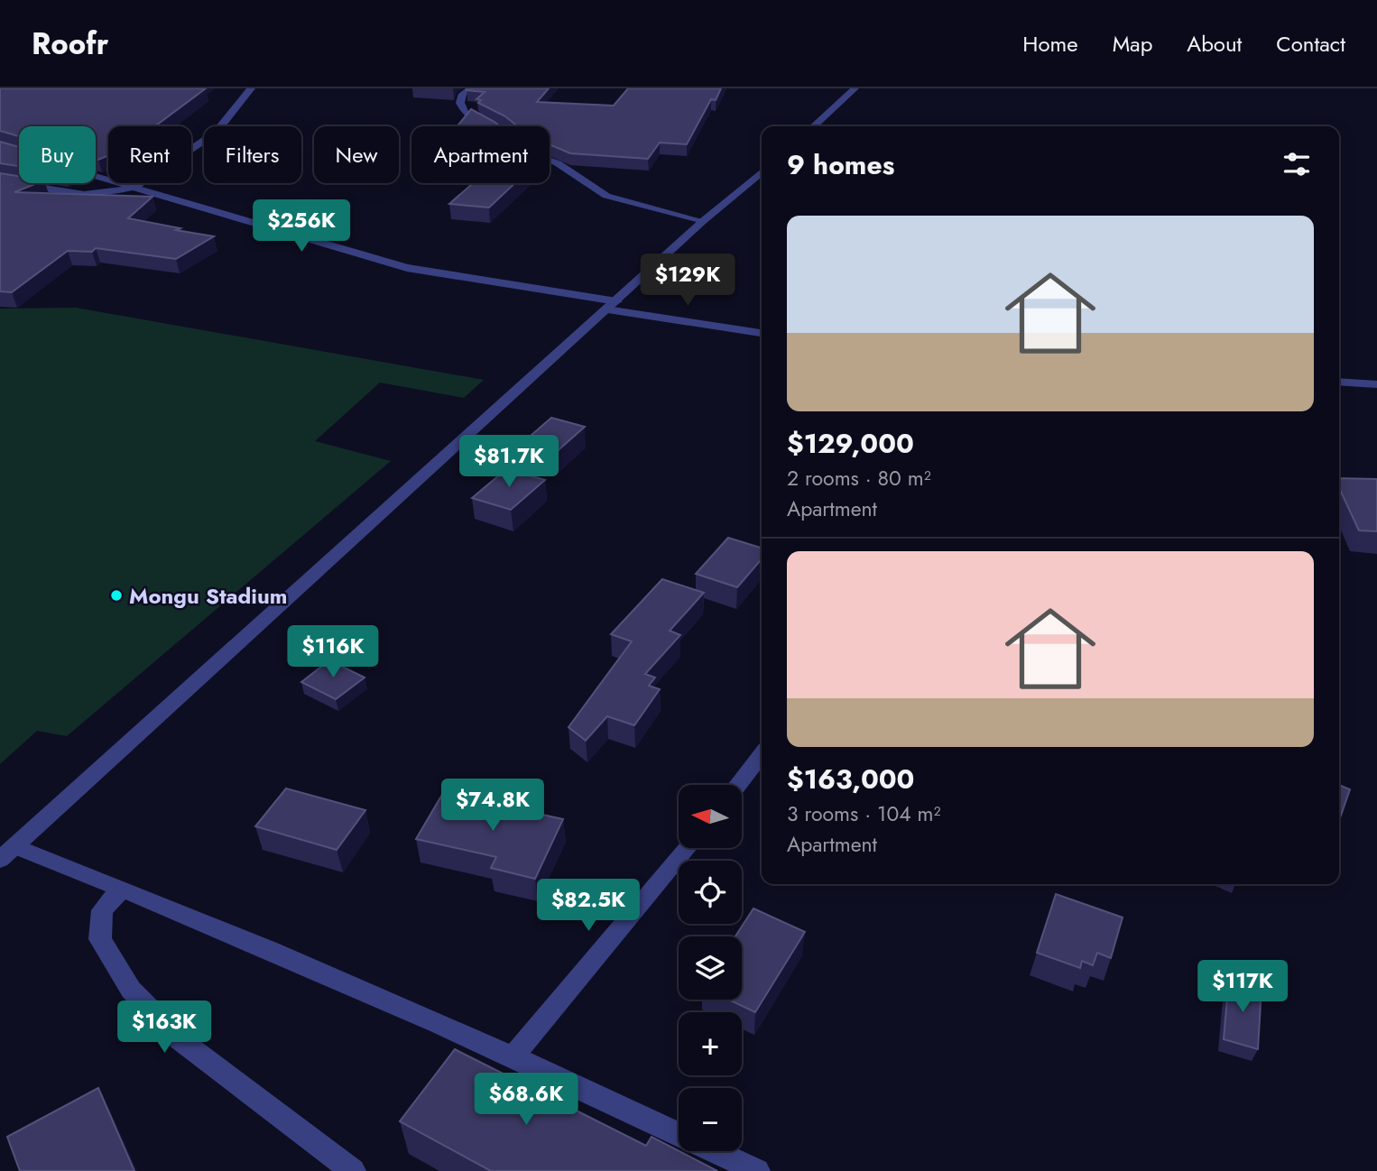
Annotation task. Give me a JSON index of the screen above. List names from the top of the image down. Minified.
{"places":["Mongu Stadium"],"north":"left","page":{"header":"Roofr","nav":["Home","Map","About","Contact"],"chip":["Buy","Rent","Filters","New","Apartment"],"heading":"9 homes","price":["$256K","$129K","$81.7K","$116K","$74.8K","$82.5K","$117K","$163K","$68.6K"],"list":[{"name":"$129,000","note":"2 rooms · 80 m² · Apartment"},{"name":"$163,000","note":"3 rooms · 104 m² · Apartment"}],"map_buttons":["+","−"]}}
